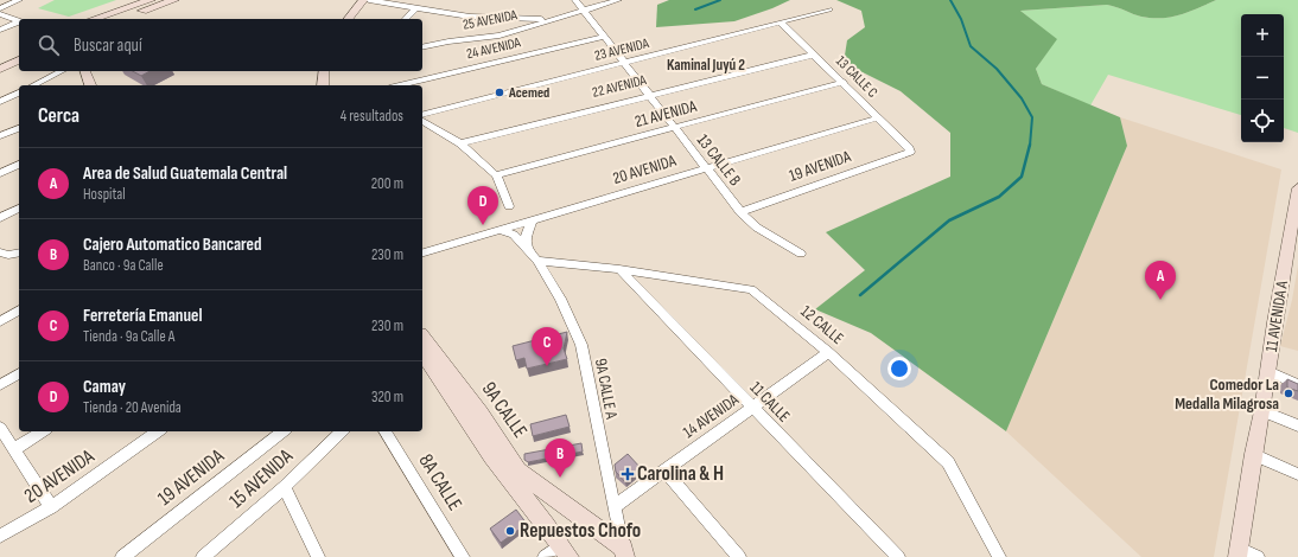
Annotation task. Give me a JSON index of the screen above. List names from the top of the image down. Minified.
{"streets":{"street":["25 AVENIDA","24 AVENIDA","23 AVENIDA","13 CALLE C","22 AVENIDA","21 AVENIDA","13 CALLE B","19 AVENIDA","20 AVENIDA","11 AVENIDA A","12 CALLE","9A CALLE A","11 CALLE","9A CALLE","14 AVENIDA","15 AVENIDA","8A CALLE"]},"crossings":[["25 AVENIDA","13 CALLE B"],["24 AVENIDA","13 CALLE B"],["23 AVENIDA","13 CALLE C"],["23 AVENIDA","13 CALLE B"],["13 CALLE C","22 AVENIDA"],["13 CALLE C","21 AVENIDA"],["13 CALLE C","19 AVENIDA"],["13 CALLE C","20 AVENIDA"],["22 AVENIDA","13 CALLE B"],["21 AVENIDA","13 CALLE B"],["13 CALLE B","19 AVENIDA"],["13 CALLE B","20 AVENIDA"],["20 AVENIDA","9A CALLE A"],["12 CALLE","9A CALLE A"],["12 CALLE","11 CALLE"],["12 CALLE","14 AVENIDA"],["9A CALLE A","9A CALLE"],["9A CALLE A","14 AVENIDA"],["11 CALLE","14 AVENIDA"]],"districts":["Kaminal Juyú 2"],"places":{"other":["Acemed","Comedor La Medalla Milagrosa","Repuestos Chofo"],"health":["Carolina & H"]},"page":{"map_buttons":["+","−"],"search":"Buscar aquí","heading":["Cerca","4 resultados"],"list":[{"mark":"A","name":"Area de Salud Guatemala Central","note":"Hospital","value":"200 m"},{"mark":"B","name":"Cajero Automatico Bancared","note":"Banco · 9a Calle","value":"230 m"},{"mark":"C","name":"Ferretería Emanuel","note":"Tienda · 9a Calle A","value":"230 m"},{"mark":"D","name":"Camay","note":"Tienda · 20 Avenida","value":"320 m"}],"pins":["D","A","C","B"]}}
